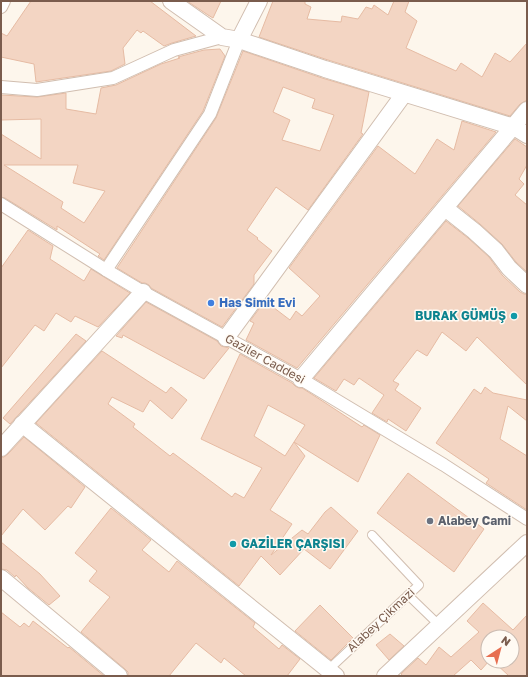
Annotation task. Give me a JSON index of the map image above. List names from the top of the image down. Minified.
{"streets":{"street":["Gaziler Caddesi"],"lane":["Alabey Çikmazi"]},"places":["Has Simit Evi","BURAK GÜMÜŞ","Alabey Cami","GAZİLER ÇARŞISI"],"north":"top right"}
